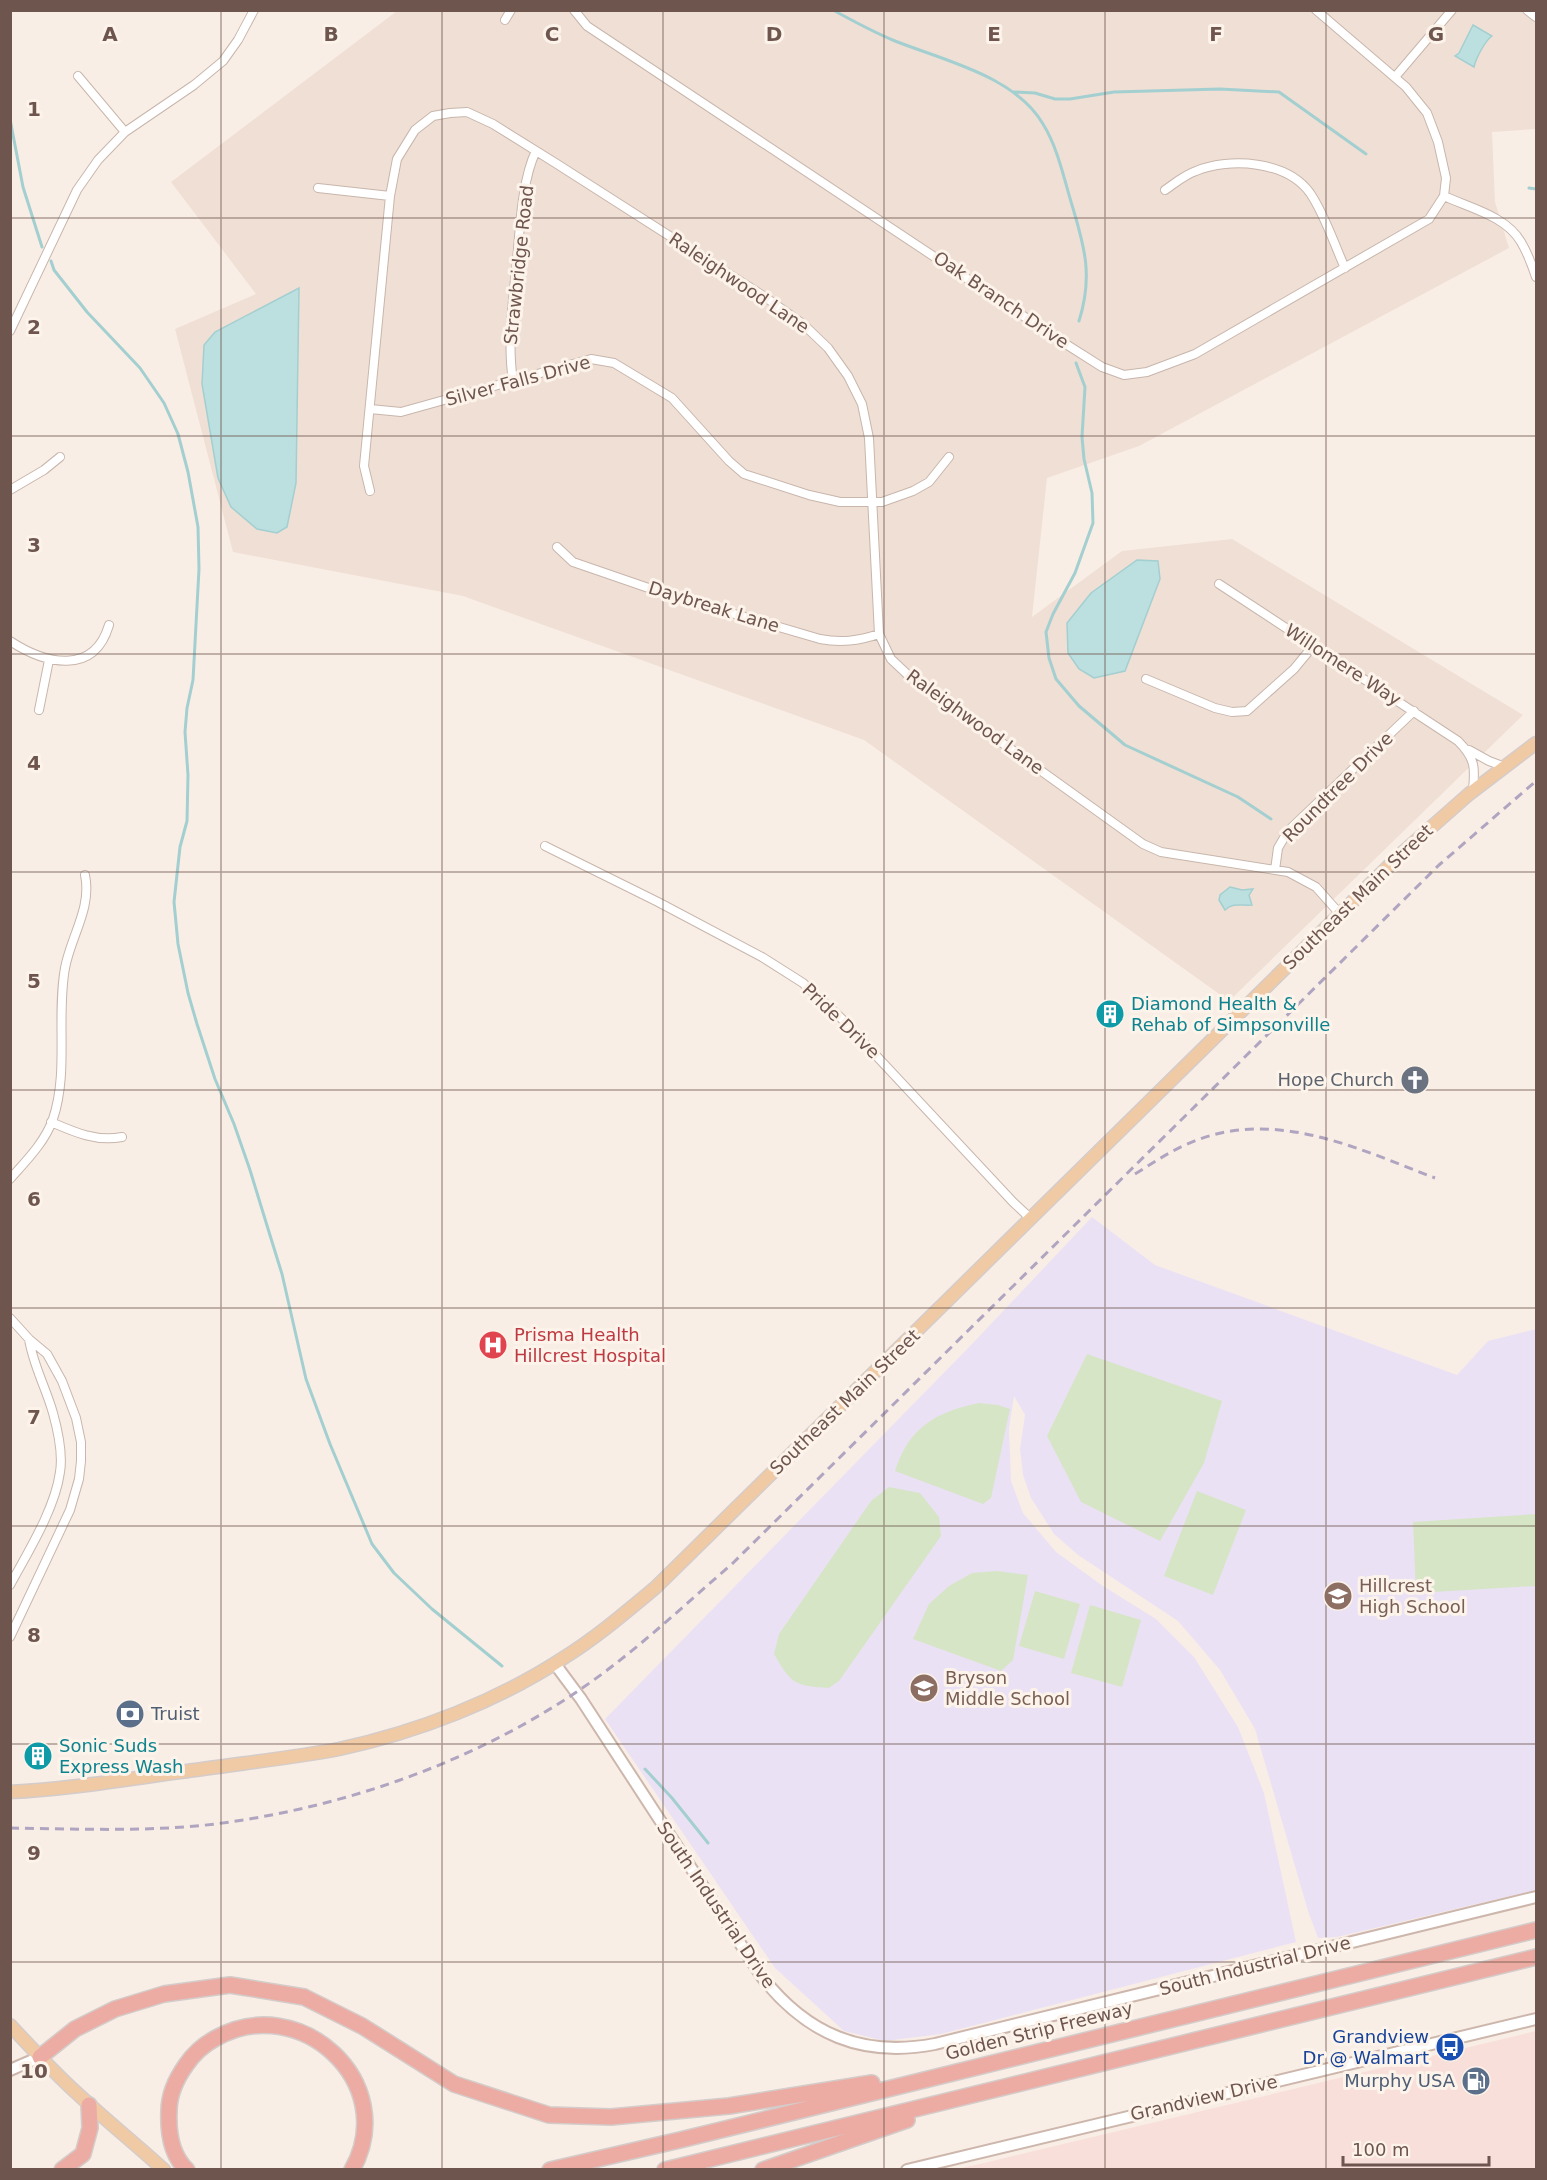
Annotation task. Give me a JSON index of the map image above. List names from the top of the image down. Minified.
{"streets":{"highway":["Golden Strip Freeway"],"main road":["Southeast Main Street"],"street":["Strawbridge Road","Raleighwood Lane","Oak Branch Drive","Silver Falls Drive","Daybreak Lane","Willomere Way","Roundtree Drive","Pride Drive","South Industrial Drive","Grandview Drive"]},"crossings":[["Strawbridge Road","Raleighwood Lane"],["Strawbridge Road","Silver Falls Drive"],["Raleighwood Lane","Silver Falls Drive"],["Raleighwood Lane","Daybreak Lane"],["Raleighwood Lane","Roundtree Drive"],["Raleighwood Lane","Southeast Main Street"],["Willomere Way","Roundtree Drive"],["Willomere Way","Southeast Main Street"],["Southeast Main Street","Pride Drive"],["Southeast Main Street","South Industrial Drive"]],"places":{"building":["Diamond Health & Rehab of Simpsonville","Sonic Suds Express Wash"],"church":["Hope Church"],"hospital":["Prisma Health Hillcrest Hospital"],"school or university":["Hillcrest High School","Bryson Middle School"],"bank":["Truist"],"bus stop":["Grandview Dr @ Walmart"],"fuel station":["Murphy USA"]},"scale_bar":"100 m","grid":{"columns":["A","B","C","D","E","F","G"],"rows":["1","2","3","4","5","6","7","8","9","10"]}}
